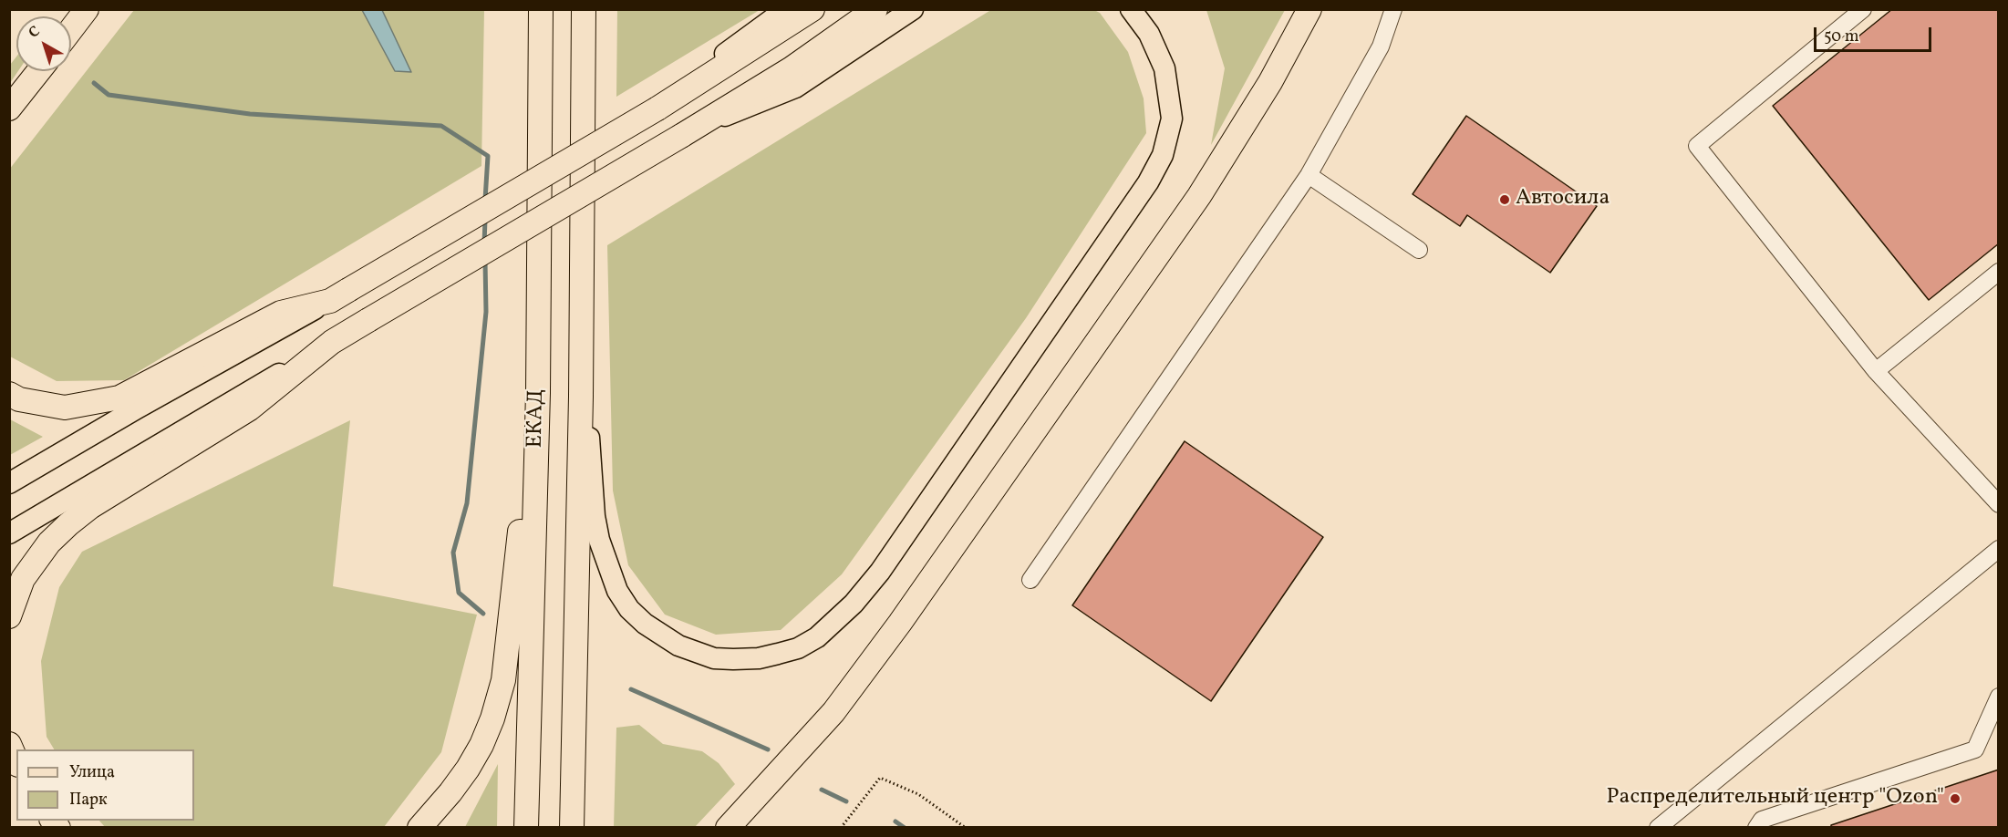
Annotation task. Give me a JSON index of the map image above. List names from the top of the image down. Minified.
{"streets":{"highway":["ЕКАД"]},"places":["Автосила","Распределительный центр \"Ozon\""],"legend":["Улица","Парк"],"scale_bar":"50 m","north":"top left"}
